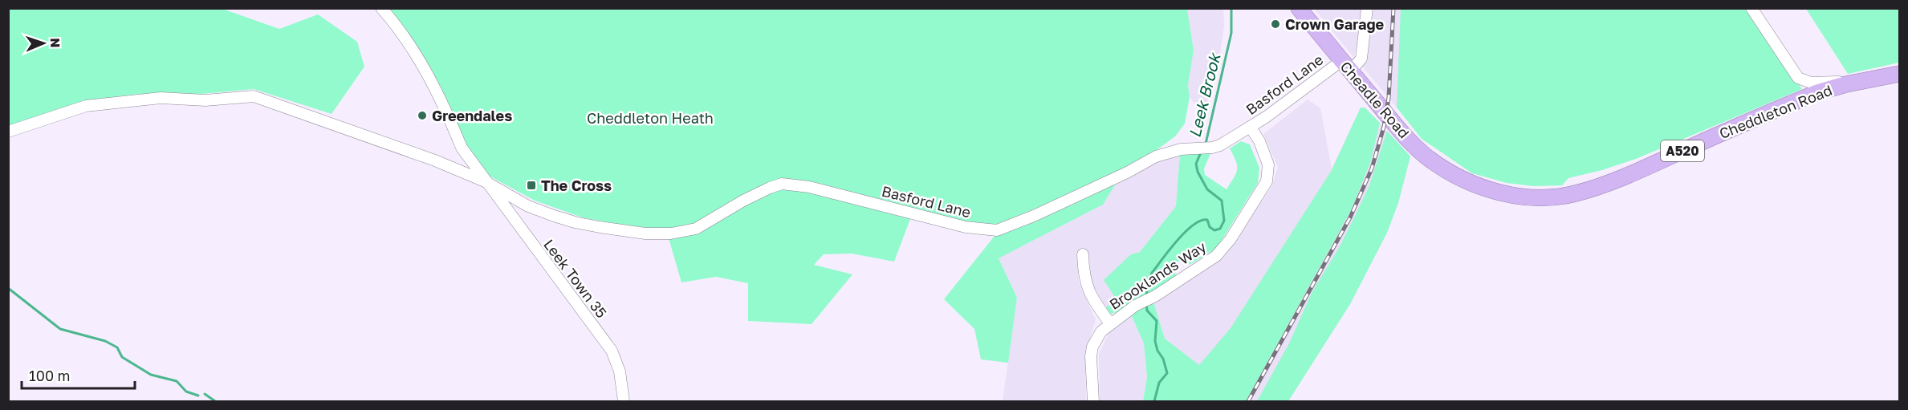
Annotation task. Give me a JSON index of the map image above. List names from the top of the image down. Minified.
{"streets":{"highway":["Cheadle Road","Cheddleton Road","A520"],"street":["Basford Lane","Brooklands Way","Leek Town 35"]},"crossings":[["Basford Lane","Cheadle Road"],["Basford Lane","Brooklands Way"],["Basford Lane","Leek Town 35"],["Cheadle Road","Cheddleton Road"]],"water":["Leek Brook"],"parks":["Cheddleton Heath"],"places":{"other":["Crown Garage","Greendales"],"transit":["The Cross"]},"scale_bar":"100 m","north":"right"}
